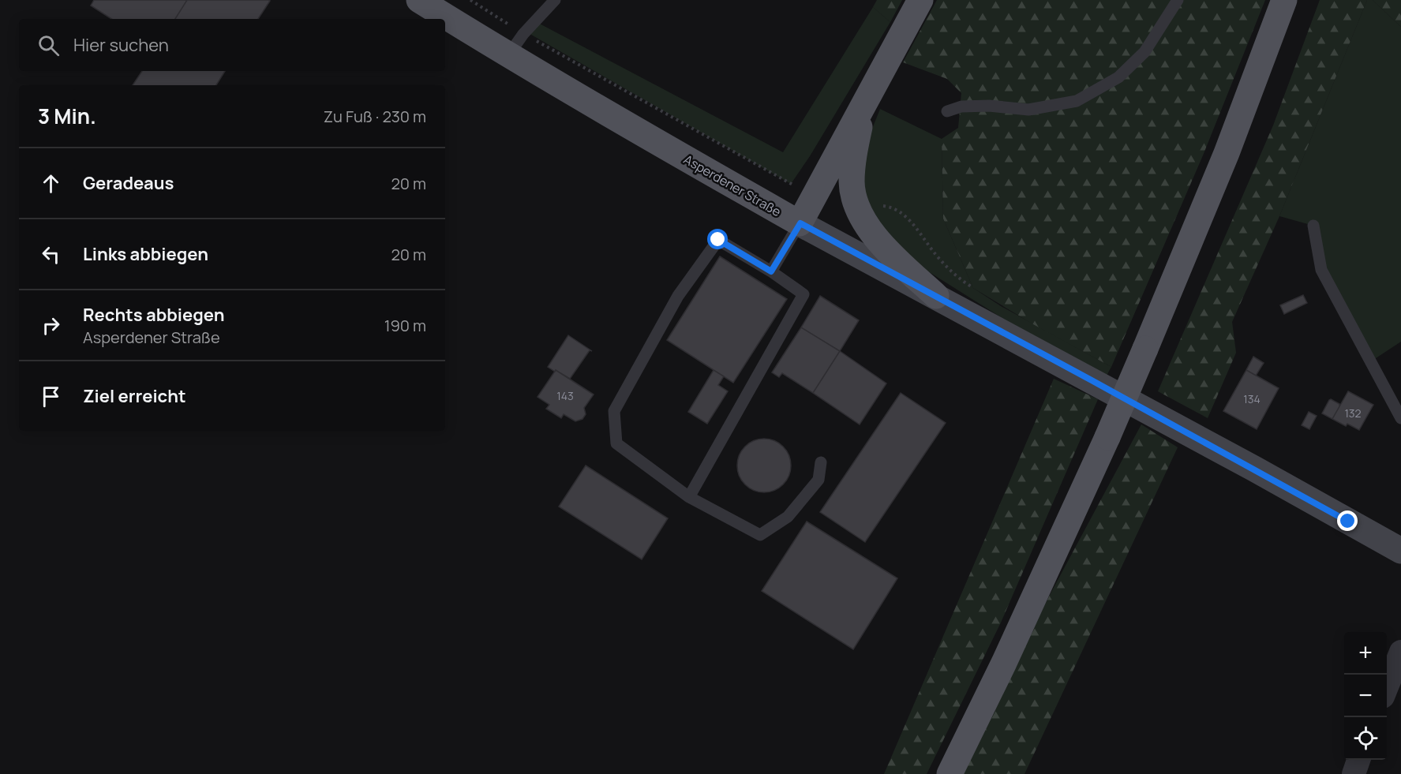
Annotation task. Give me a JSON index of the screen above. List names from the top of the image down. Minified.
{"streets":{"main road":["Asperdener Straße"]},"house_numbers":["143","134","132"],"page":{"search":"Hier suchen","heading":["3 Min.","Zu Fuß · 230 m"],"list":[["Geradeaus","20 m"],["Links abbiegen","20 m"],["Rechts abbiegen","Asperdener Straße","190 m"],"Ziel erreicht"],"map_buttons":["+","−"]}}
